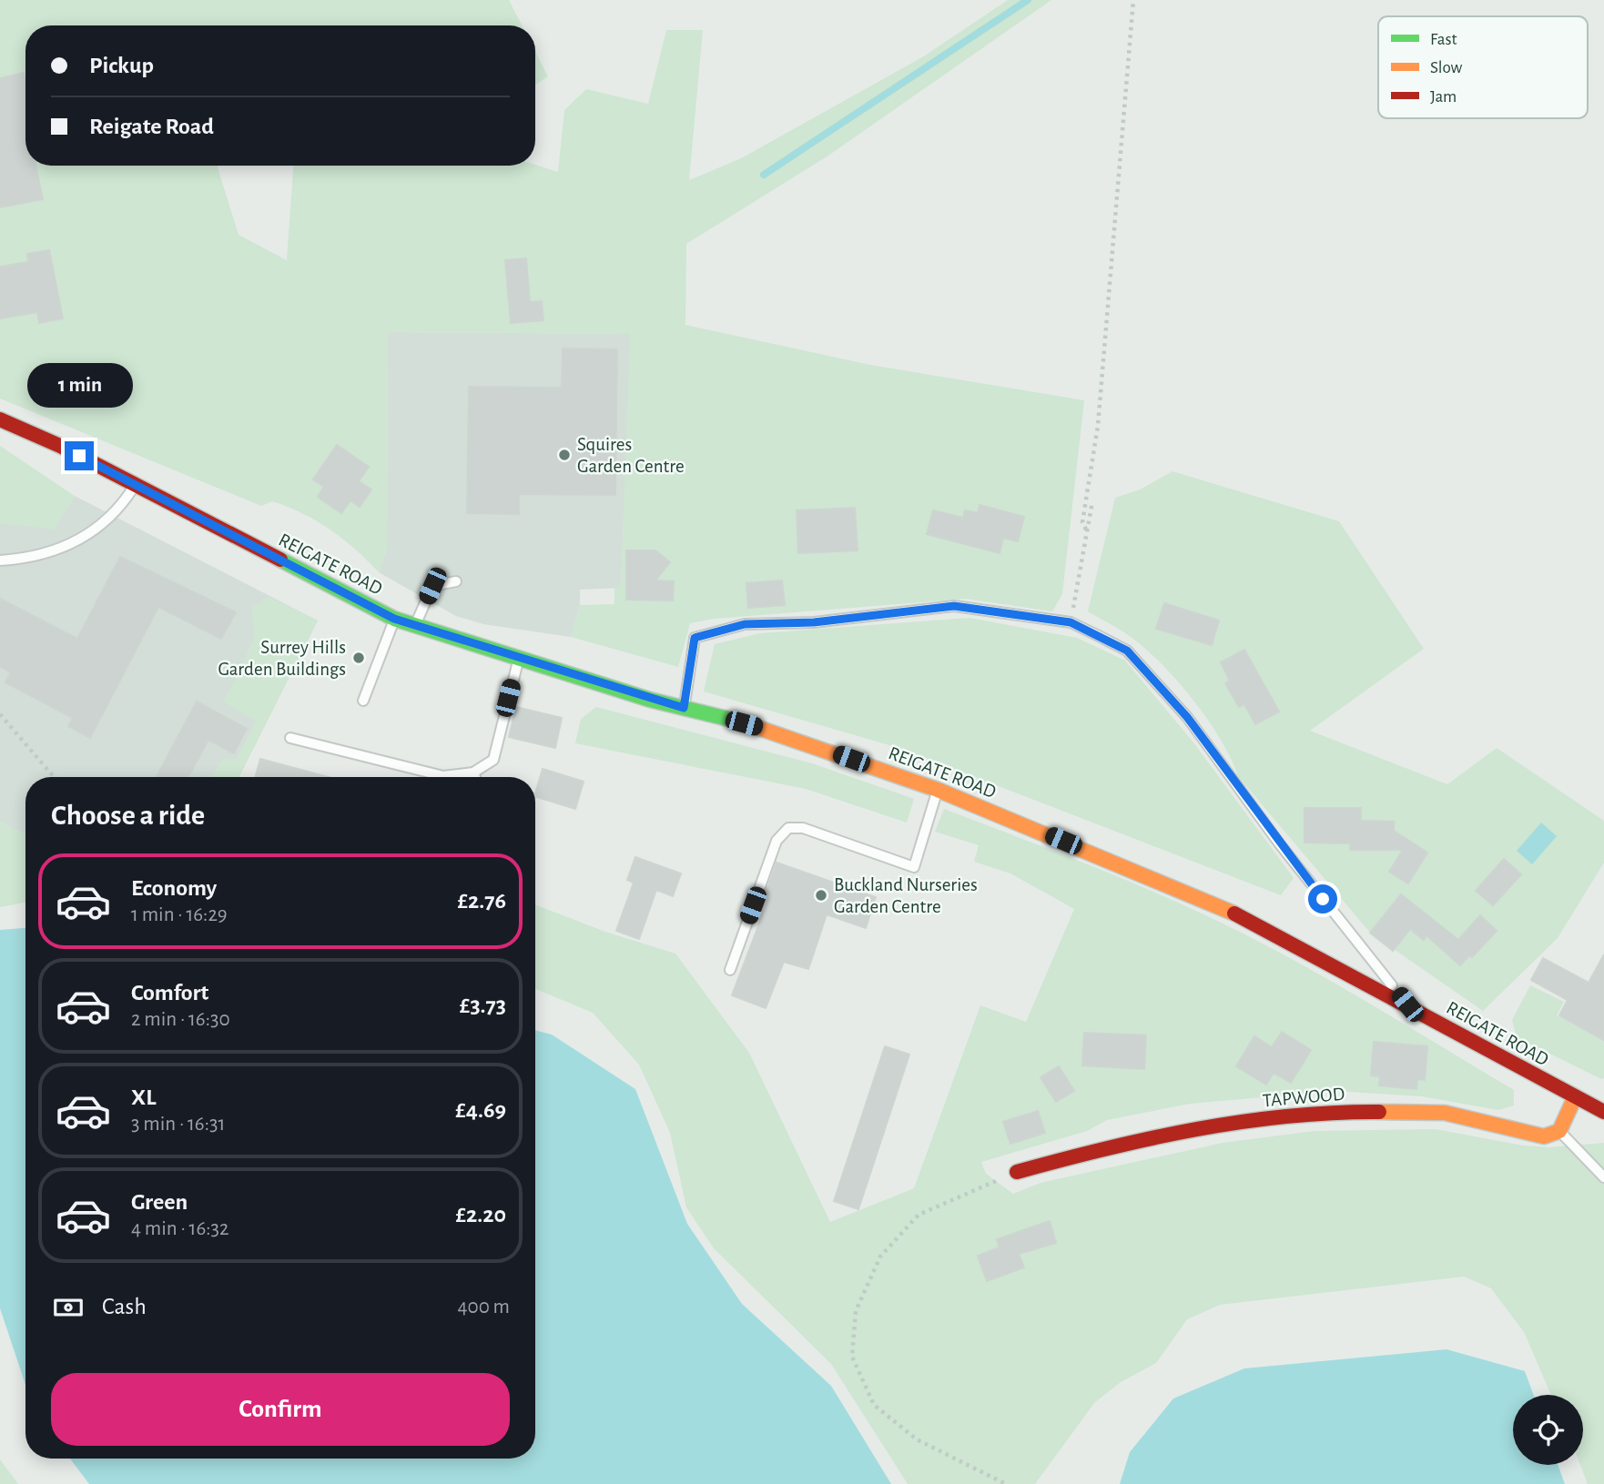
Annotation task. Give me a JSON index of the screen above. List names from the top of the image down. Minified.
{"streets":{"main road":["REIGATE ROAD","TAPWOOD"]},"places":["Squires Garden Centre","Surrey Hills Garden Buildings","Buckland Nurseries Garden Centre"],"legend":["Fast","Slow","Jam"],"page":{"banner":["Pickup","Reigate Road"],"bubble":"1 min","heading":"Choose a ride","list":[{"name":"Economy","note":"1 min · 16:29","value":"£2.76"},{"name":"Comfort","note":"2 min · 16:30","value":"£3.73"},{"name":"XL","note":"3 min · 16:31","value":"£4.69"},{"name":"Green","note":"4 min · 16:32","value":"£2.20"}],"pay":["Cash","400 m"],"buttons":"Confirm"}}
